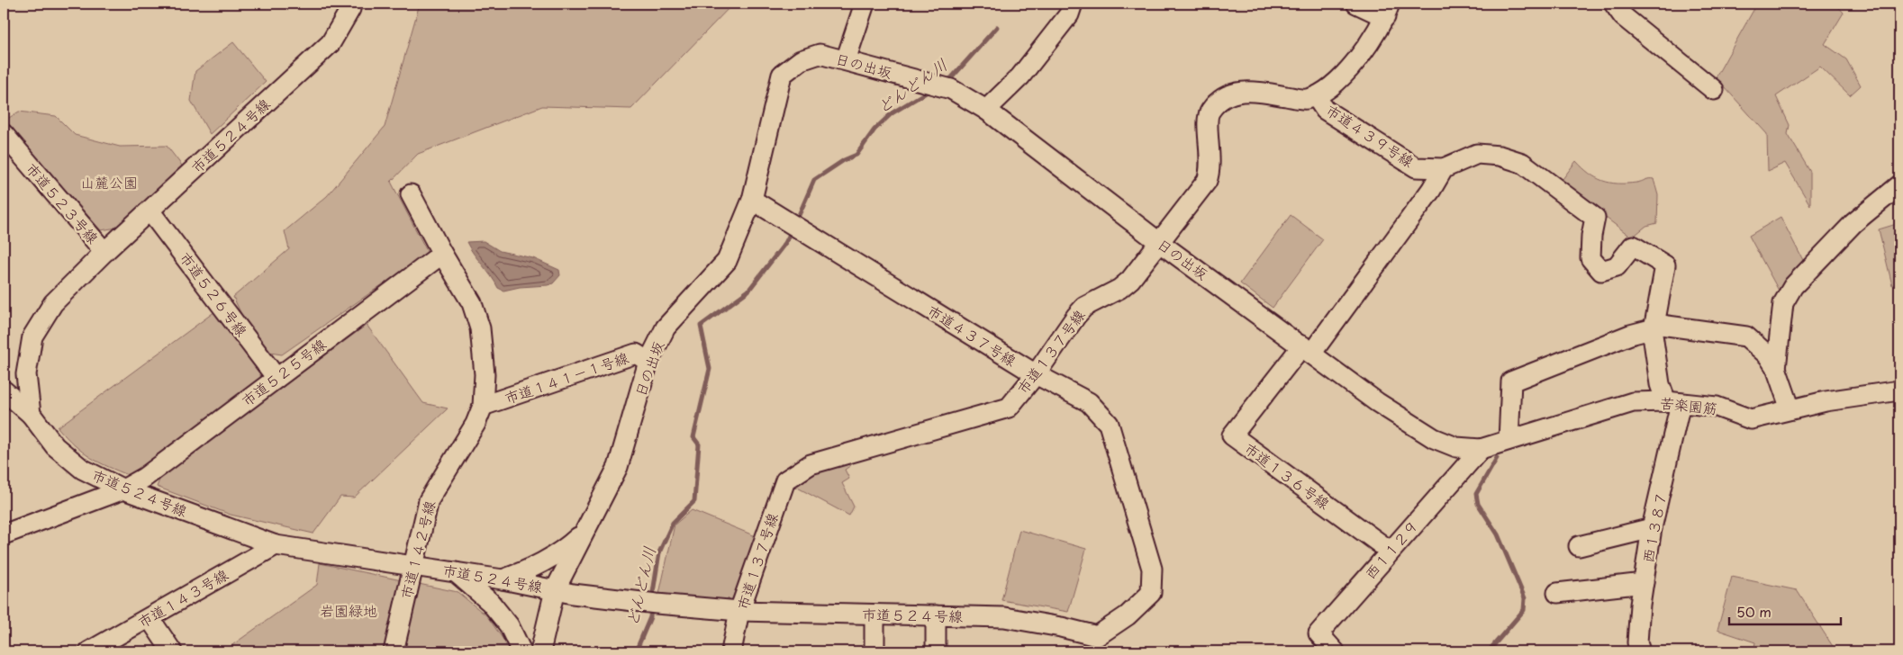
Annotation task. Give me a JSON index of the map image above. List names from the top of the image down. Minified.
{"streets":{"street":["日の出坂","市道５２４号線","市道４３９号線","市道５２３号線","市道５２６号線","市道４３７号線","市道１３７号線","市道５２５号線","市道１４１－１号線","苦楽園筋","市道１３６号線","西１３８７","市道１４２号線","西１１２９","市道１４３号線"]},"crossings":[["日の出坂","市道５２４号線"],["日の出坂","市道４３７号線"],["日の出坂","市道１３７号線"],["日の出坂","市道１４１－１号線"],["日の出坂","苦楽園筋"],["日の出坂","市道１３６号線"],["日の出坂","西１１２９"],["市道５２４号線","市道５２３号線"],["市道５２４号線","市道５２６号線"],["市道５２４号線","市道４３７号線"],["市道５２４号線","市道１３７号線"],["市道５２４号線","市道５２５号線"],["市道５２４号線","市道１４２号線"],["市道５２４号線","市道１４３号線"],["市道４３９号線","市道１３７号線"],["市道４３９号線","市道１３６号線"],["市道５２６号線","市道５２５号線"],["市道４３７号線","市道１３７号線"],["市道５２５号線","市道１４２号線"],["市道１４１－１号線","市道１４２号線"],["苦楽園筋","西１３８７"],["苦楽園筋","西１１２９"],["市道１３６号線","西１１２９"]],"water":["どんどん川"],"parks":["山麓公園","岩園緑地"],"scale_bar":"50 m"}
